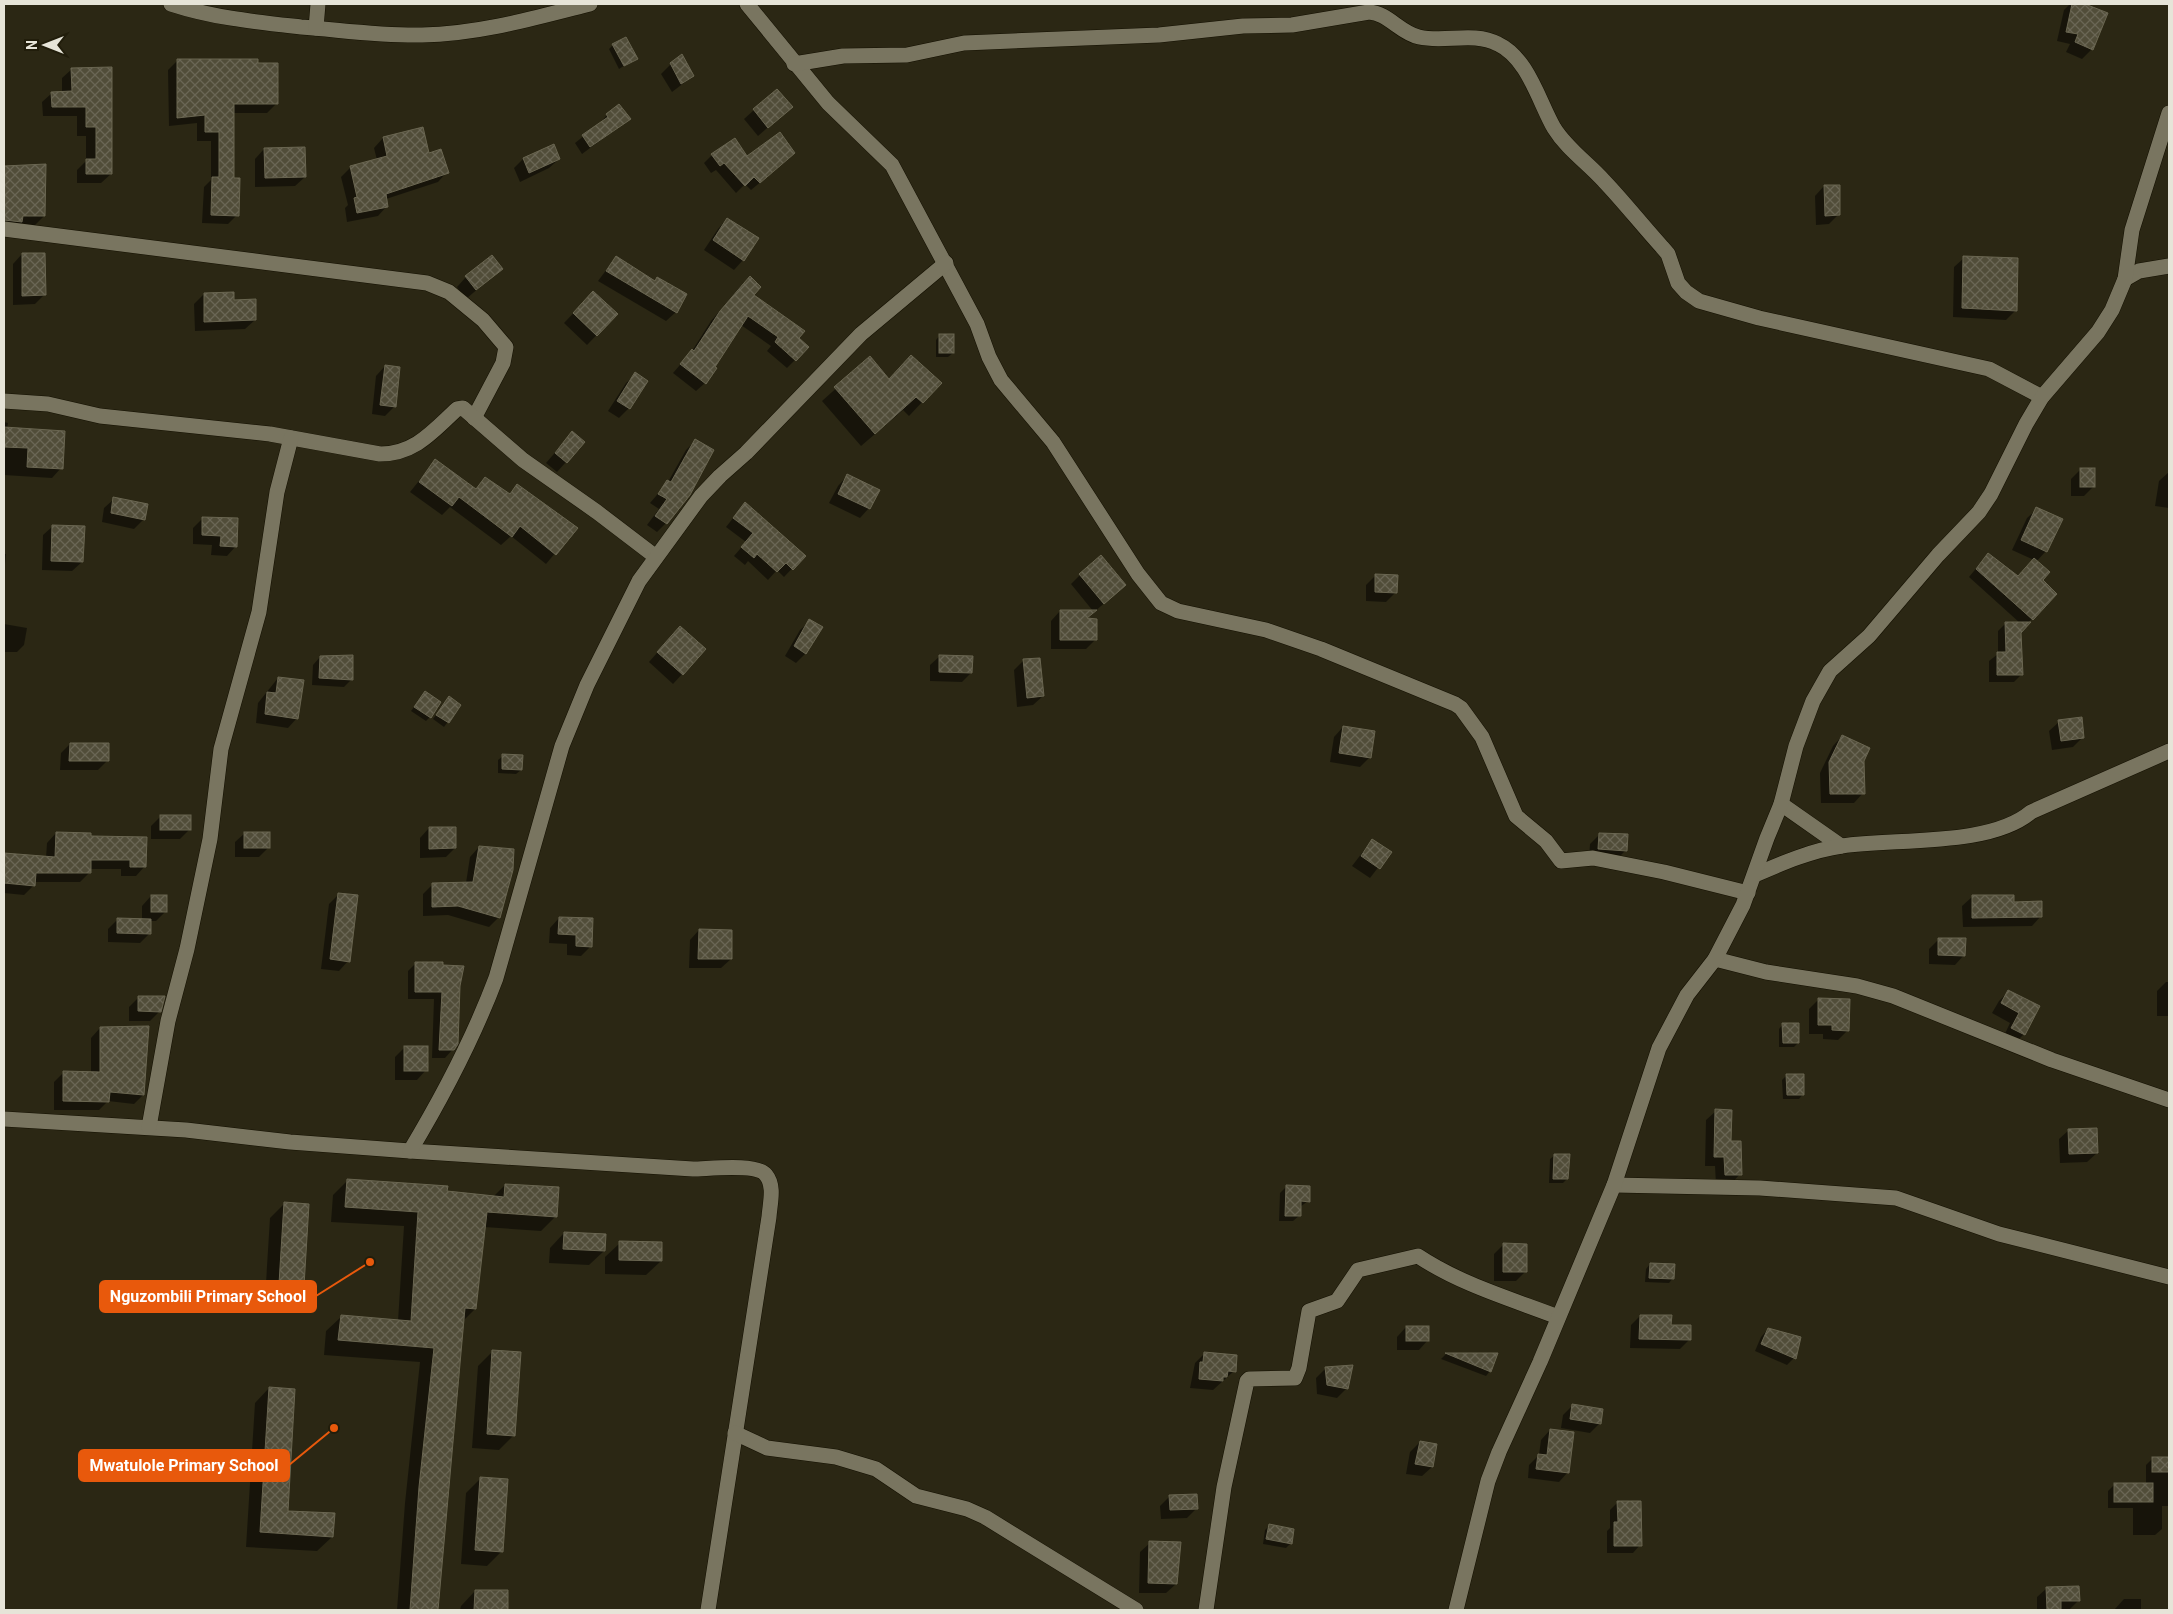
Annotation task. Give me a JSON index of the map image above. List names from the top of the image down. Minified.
{"places":["Nguzombili Primary School","Mwatulole Primary School"],"north":"left"}
